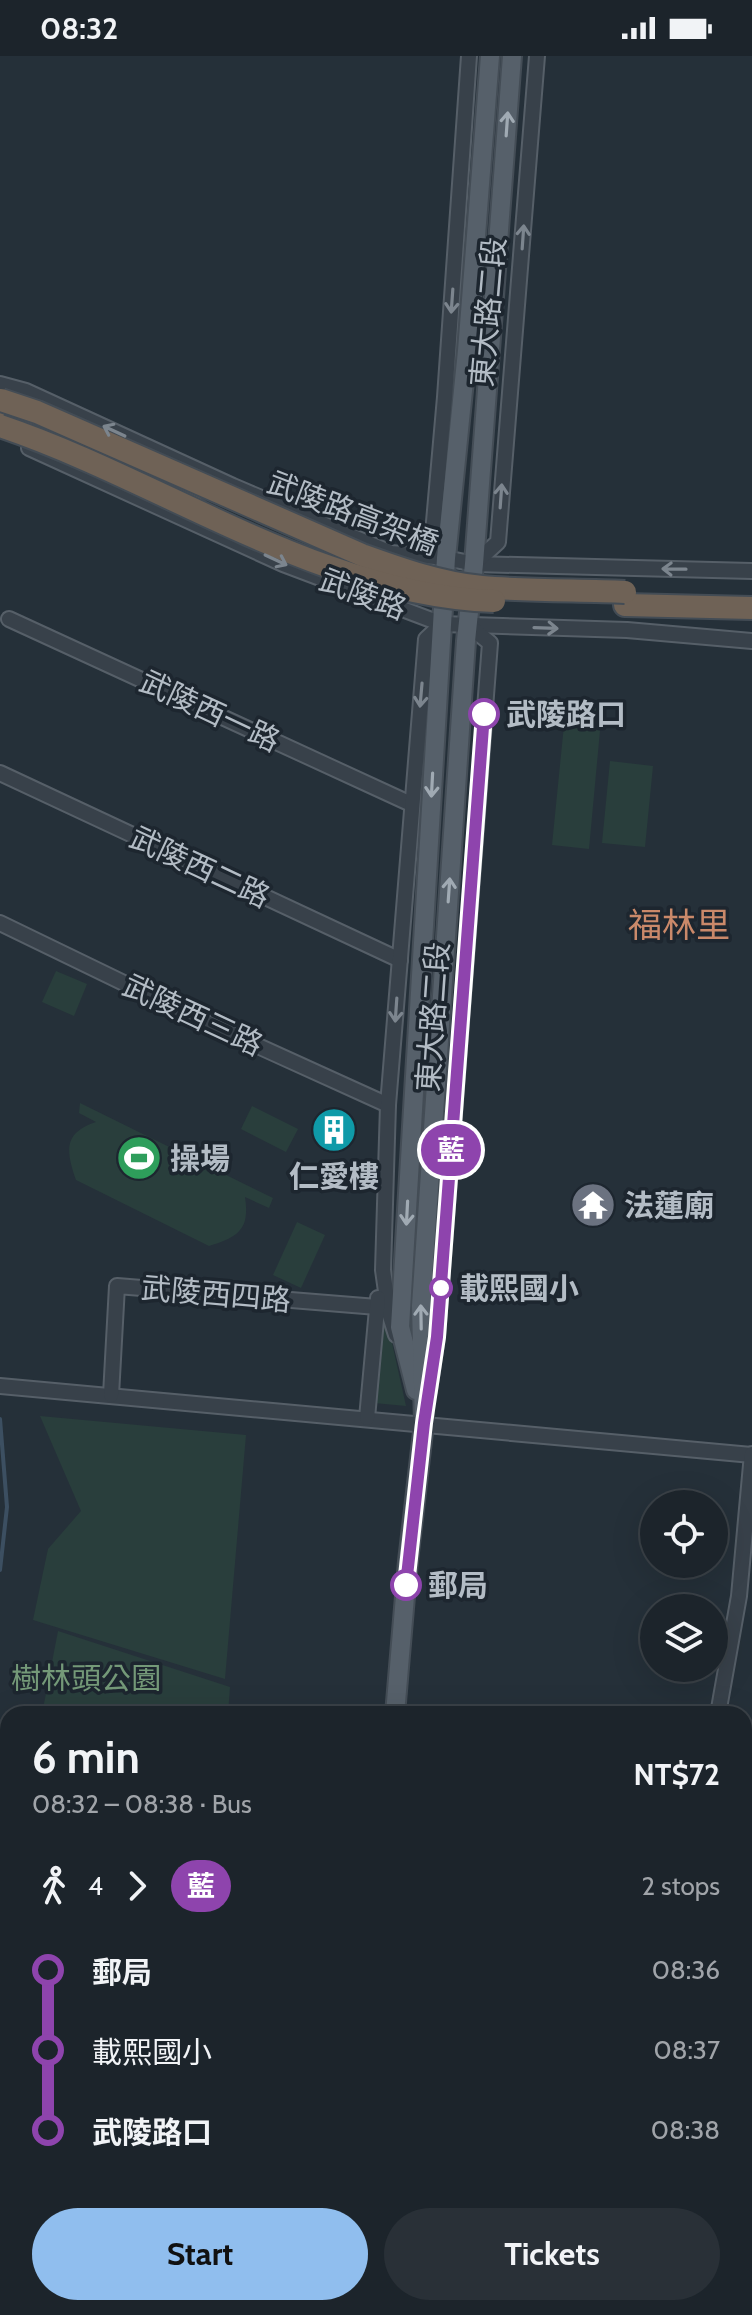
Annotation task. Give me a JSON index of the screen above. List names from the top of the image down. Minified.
{"streets":{"highway":["武陵路高架橋"],"main road":["東大路二段"],"street":["武陵路","武陵西一路","武陵西二路","武陵西三路","武陵西四路"]},"crossings":[["東大路二段","武陵路"],["東大路二段","武陵西一路"],["東大路二段","武陵西二路"],["東大路二段","武陵西三路"],["東大路二段","武陵西四路"]],"districts":["福林里"],"parks":["樹林頭公園"],"places":{"other":["武陵路口","載熙國小","郵局"],"building":["仁愛樓"],"sports":["操場"],"temple":["法蓮廟"]},"lines":["bus line 藍"],"page":{"status":"08:32","on_map":"藍","heading":["6 min","08:32 – 08:38 · Bus","NT$72"],"legs":["4","藍","2 stops"],"list":[{"name":"郵局","value":"08:36"},{"name":"載熙國小","value":"08:37"},{"name":"武陵路口","value":"08:38"}],"buttons":["Start","Tickets"]}}
